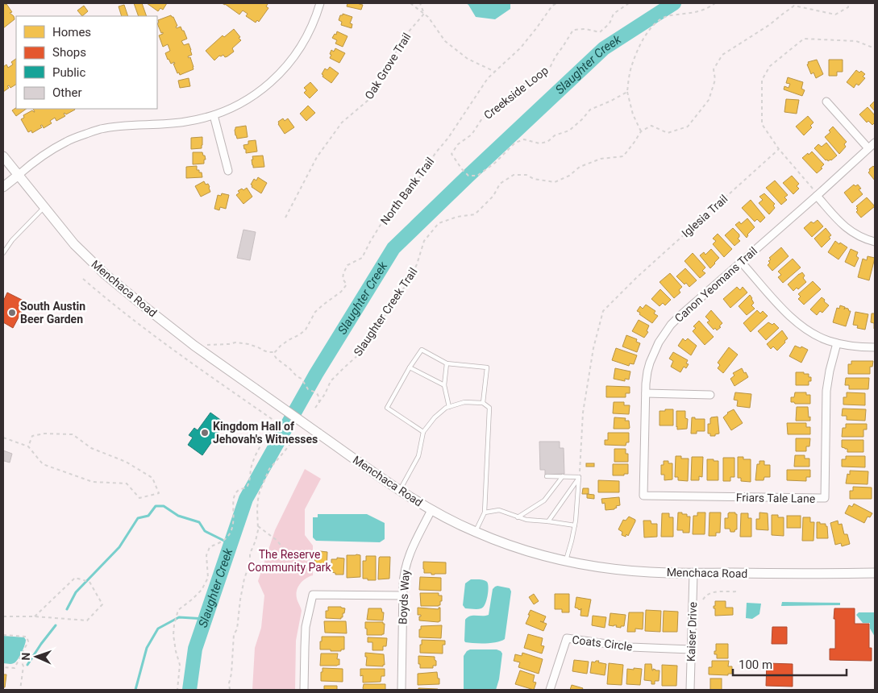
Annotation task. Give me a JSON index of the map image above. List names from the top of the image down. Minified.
{"streets":{"main road":["Menchaca Road"],"street":["Canon Yeomans Trail","Friars Tale Lane","Boyds Way","Kaiser Drive","Coats Circle"],"path":["Oak Grove Trail","Creekside Loop","North Bank Trail","Iglesia Trail","Slaughter Creek Trail"]},"crossings":[["Canon Yeomans Trail","Friars Tale Lane"],["Menchaca Road","Boyds Way"],["Menchaca Road","Kaiser Drive"],["Kaiser Drive","Coats Circle"]],"water":["Slaughter Creek"],"parks":["The Reserve Community Park"],"places":["South Austin Beer Garden","Kingdom Hall of Jehovah's Witnesses"],"legend":["Homes","Shops","Public","Other"],"scale_bar":"100 m","north":"left"}
